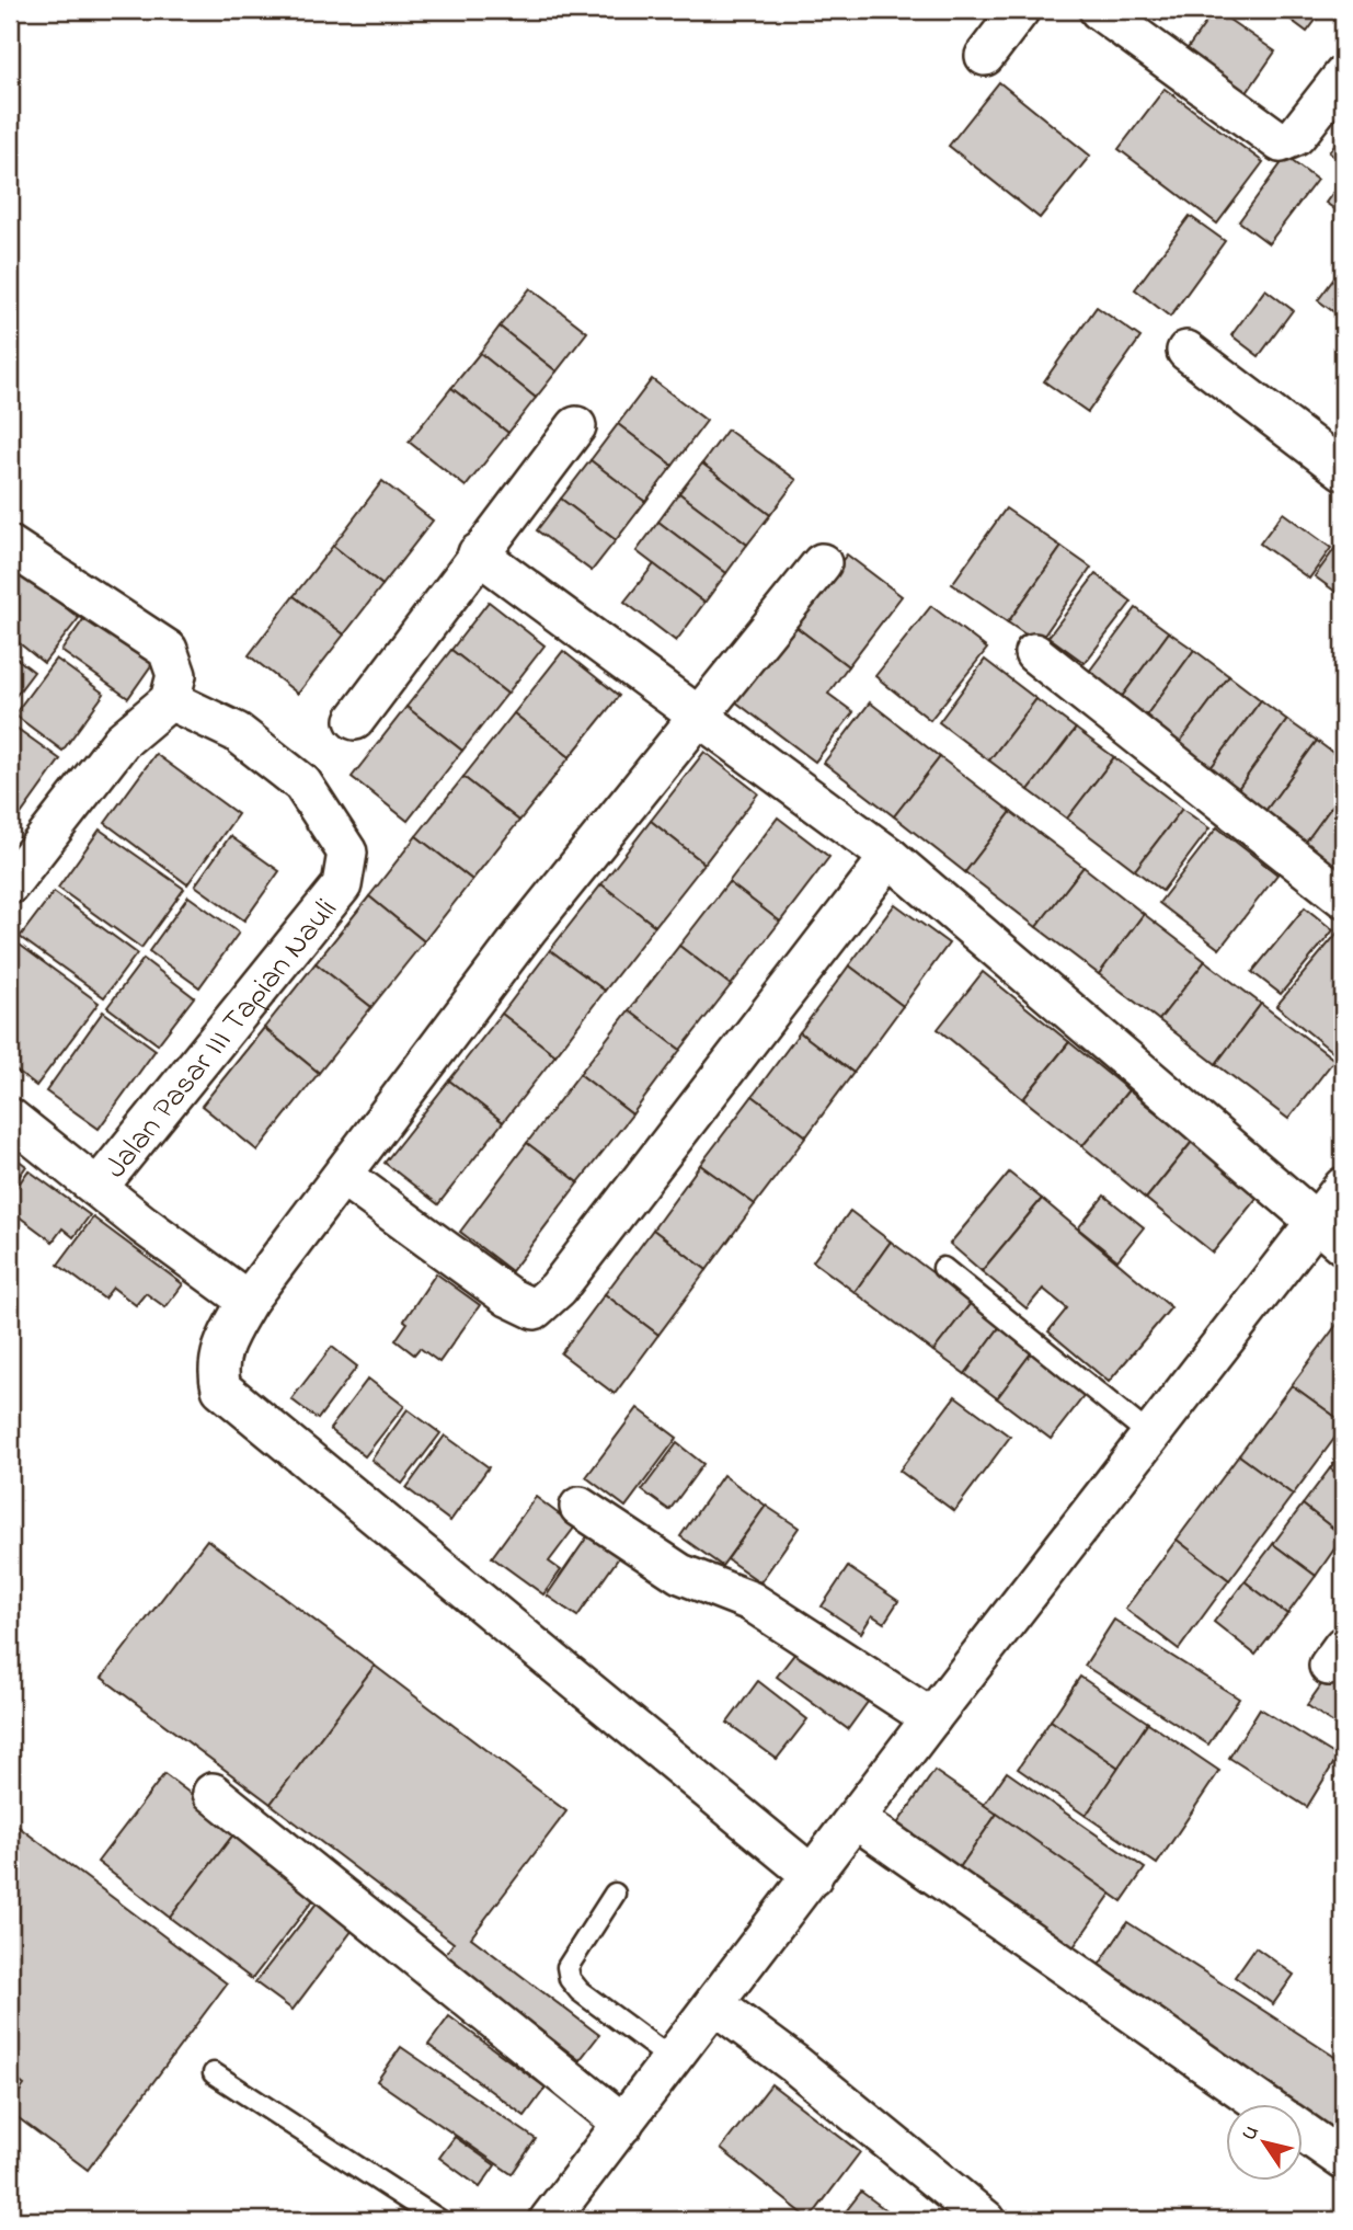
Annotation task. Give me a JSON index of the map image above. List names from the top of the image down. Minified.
{"streets":{"street":["Jalan Pasar III Tapian Nauli"]},"north":"top left"}
